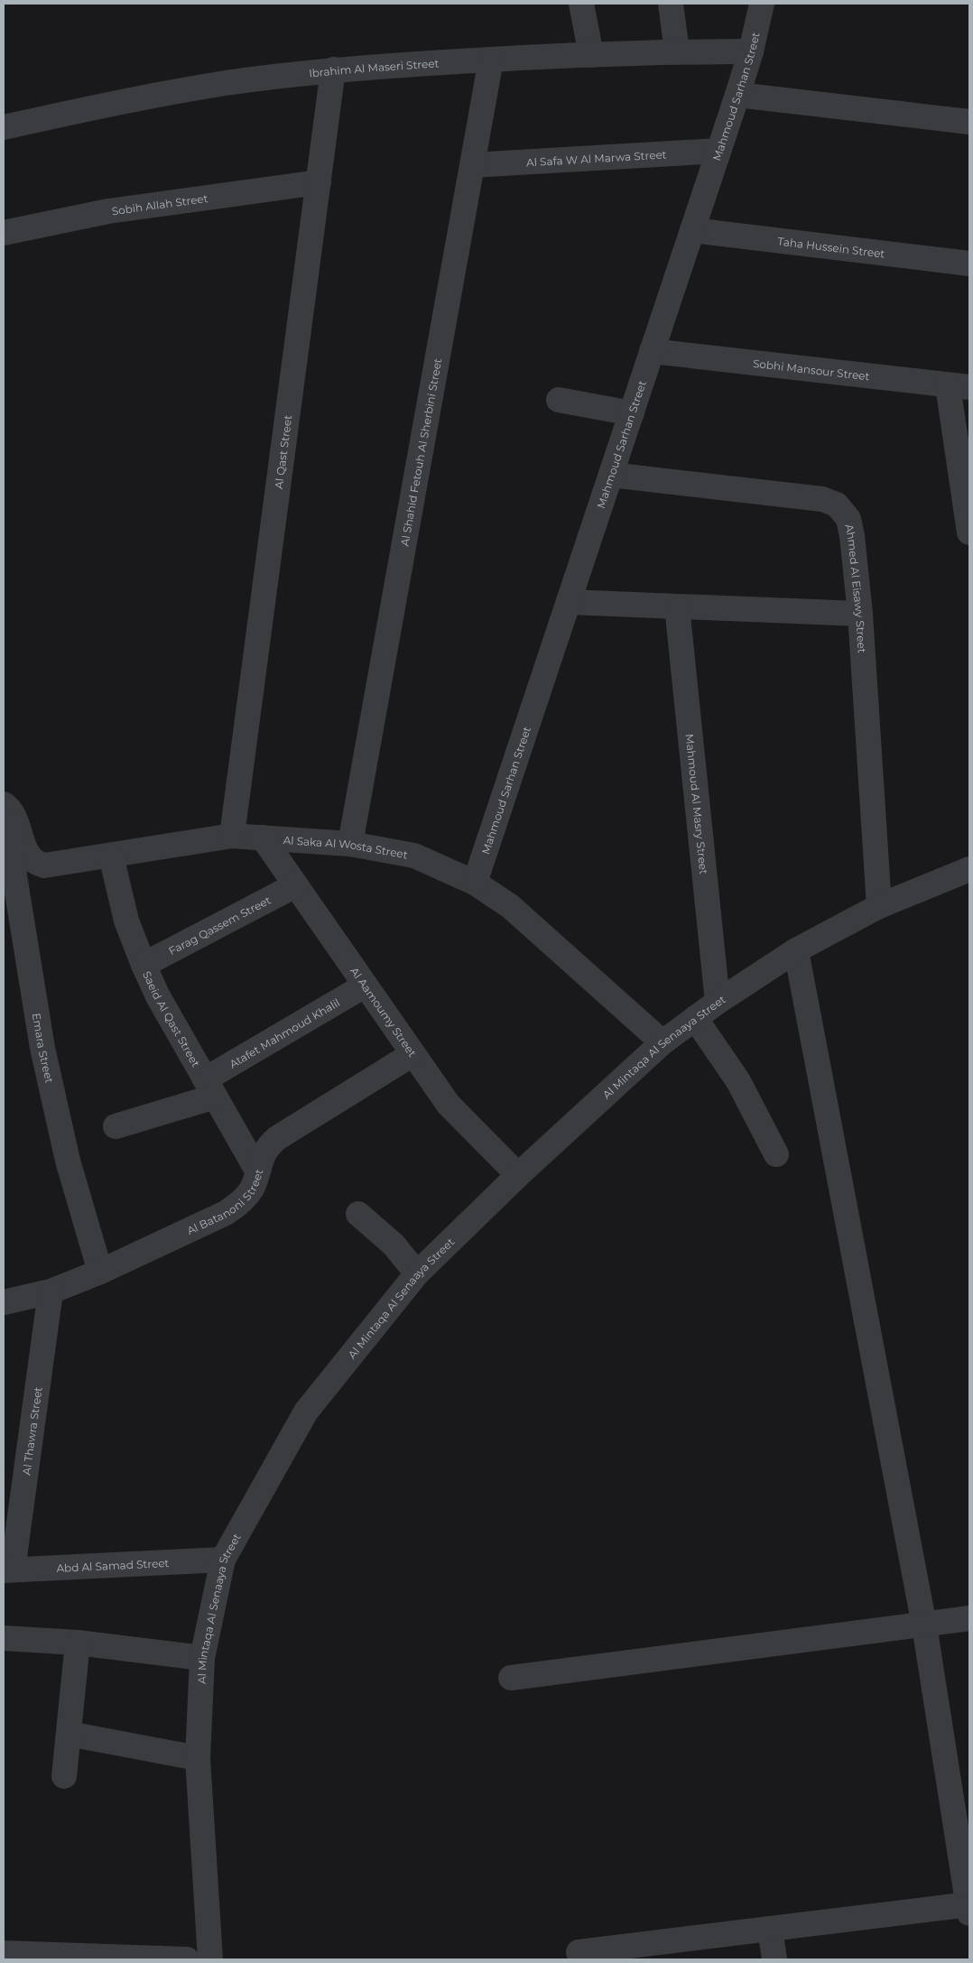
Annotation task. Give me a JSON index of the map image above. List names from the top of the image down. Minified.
{"streets":{"street":["Ibrahim Al Maseri Street","Mahmoud Sarhan Street","Al Safa W Al Marwa Street","Sobih Allah Street","Taha Hussein Street","Sobhi Mansour Street","Al Shahid Fetouh Al Sherbini Street","Al Qast Street","Ahmed Al Eisawy Street","Mahmoud Al Masry Street","Al Saka Al Wosta Street","Farag Qassem Street","Al Aamoumy Street","Saeid Al Qast Street","Atafet Mahmoud Khalil","Emara Street","Al Mintaqa Al Senaaya Street","Al Batanoni Street","Al Thawra Street","Abd Al Samad Street"]},"crossings":[["Ibrahim Al Maseri Street","Mahmoud Sarhan Street"],["Ibrahim Al Maseri Street","Al Shahid Fetouh Al Sherbini Street"],["Ibrahim Al Maseri Street","Al Qast Street"],["Mahmoud Sarhan Street","Al Safa W Al Marwa Street"],["Mahmoud Sarhan Street","Taha Hussein Street"],["Mahmoud Sarhan Street","Sobhi Mansour Street"],["Mahmoud Sarhan Street","Ahmed Al Eisawy Street"],["Mahmoud Sarhan Street","Al Saka Al Wosta Street"],["Al Safa W Al Marwa Street","Al Shahid Fetouh Al Sherbini Street"],["Sobih Allah Street","Al Qast Street"],["Al Shahid Fetouh Al Sherbini Street","Al Saka Al Wosta Street"],["Al Qast Street","Al Saka Al Wosta Street"],["Ahmed Al Eisawy Street","Al Mintaqa Al Senaaya Street"],["Mahmoud Al Masry Street","Al Mintaqa Al Senaaya Street"],["Al Saka Al Wosta Street","Al Aamoumy Street"],["Al Saka Al Wosta Street","Saeid Al Qast Street"],["Al Saka Al Wosta Street","Emara Street"],["Al Saka Al Wosta Street","Al Mintaqa Al Senaaya Street"],["Farag Qassem Street","Al Aamoumy Street"],["Farag Qassem Street","Saeid Al Qast Street"],["Al Aamoumy Street","Atafet Mahmoud Khalil"],["Al Aamoumy Street","Al Mintaqa Al Senaaya Street"],["Al Aamoumy Street","Al Batanoni Street"],["Saeid Al Qast Street","Atafet Mahmoud Khalil"],["Saeid Al Qast Street","Al Batanoni Street"],["Emara Street","Al Batanoni Street"],["Al Mintaqa Al Senaaya Street","Abd Al Samad Street"],["Al Batanoni Street","Al Thawra Street"],["Al Thawra Street","Abd Al Samad Street"]]}
